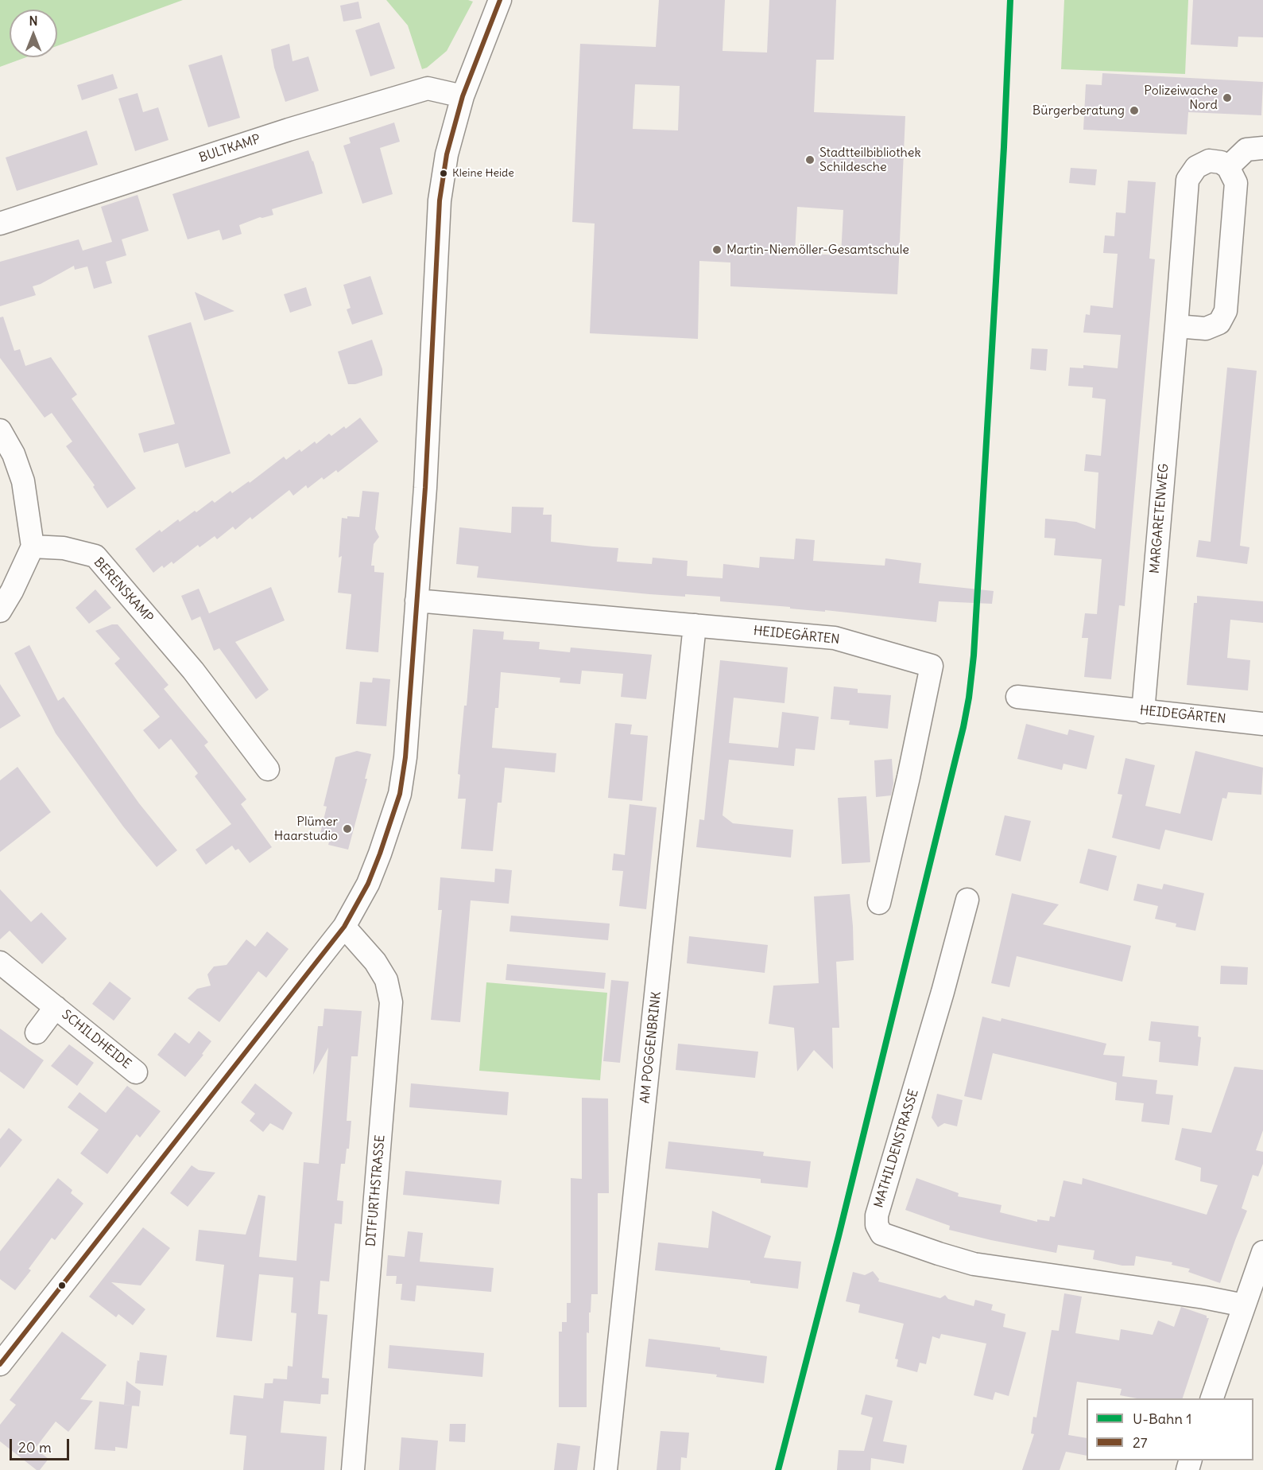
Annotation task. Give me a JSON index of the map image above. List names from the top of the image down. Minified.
{"streets":{"street":["BULTKAMP","MARGARETENWEG","BERENSKAMP","HEIDEGÄRTEN","SCHILDHEIDE","AM POGGENBRINK","MATHILDENSTRASSE","DITFURTHSTRASSE"]},"crossings":[["MARGARETENWEG","HEIDEGÄRTEN"],["HEIDEGÄRTEN","AM POGGENBRINK"]],"places":["Polizeiwache Nord","Bürgerberatung","Stadtteilbibliothek Schildesche","Kleine Heide","Martin-Niemöller-Gesamtschule","Plümer Haarstudio"],"lines":["metro line 1","transit line 27"],"legend":["U-Bahn 1","27"],"scale_bar":"20 m","north":"top"}
